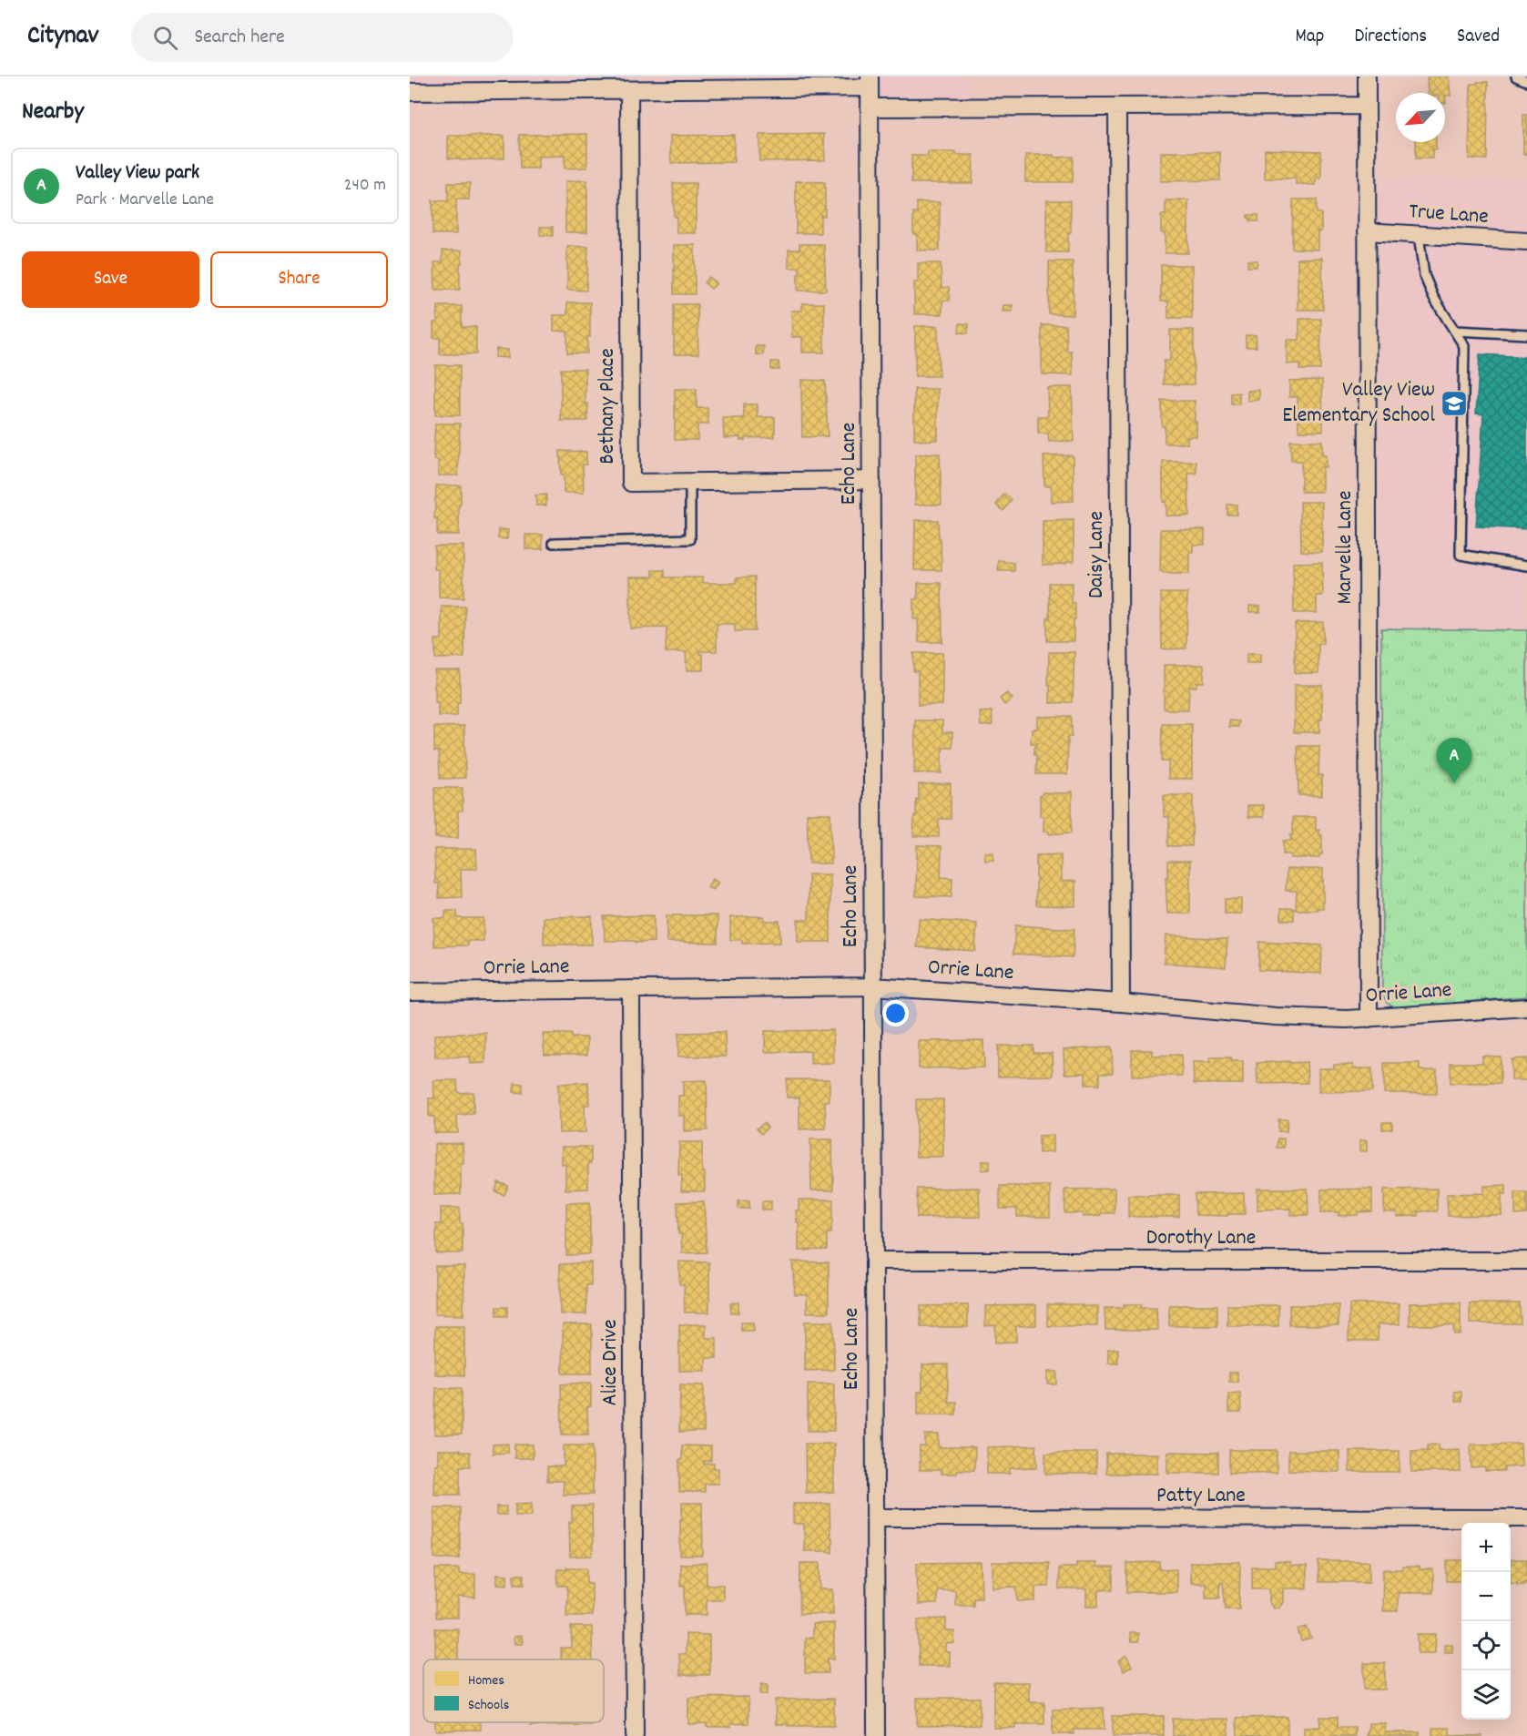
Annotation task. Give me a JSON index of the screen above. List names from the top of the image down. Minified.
{"streets":{"street":["True Lane","Bethany Place","Echo Lane","Marvelle Lane","Daisy Lane","Orrie Lane","Dorothy Lane","Alice Drive","Patty Lane"]},"crossings":[["True Lane","Marvelle Lane"],["Bethany Place","Echo Lane"],["Echo Lane","Orrie Lane"],["Echo Lane","Dorothy Lane"],["Echo Lane","Patty Lane"],["Marvelle Lane","Orrie Lane"],["Daisy Lane","Orrie Lane"],["Orrie Lane","Alice Drive"]],"places":{"school or university":["Valley View Elementary School"]},"legend":["Homes","Schools"],"north":"bottom left","page":{"header":"Citynav","search":"Search here","nav":["Map","Directions","Saved"],"heading":"Nearby","list":[{"mark":"A","name":"Valley View park","note":"Park · Marvelle Lane","value":"240 m"}],"buttons":["Save","Share"],"pins":"A","map_buttons":["+","−"]}}
